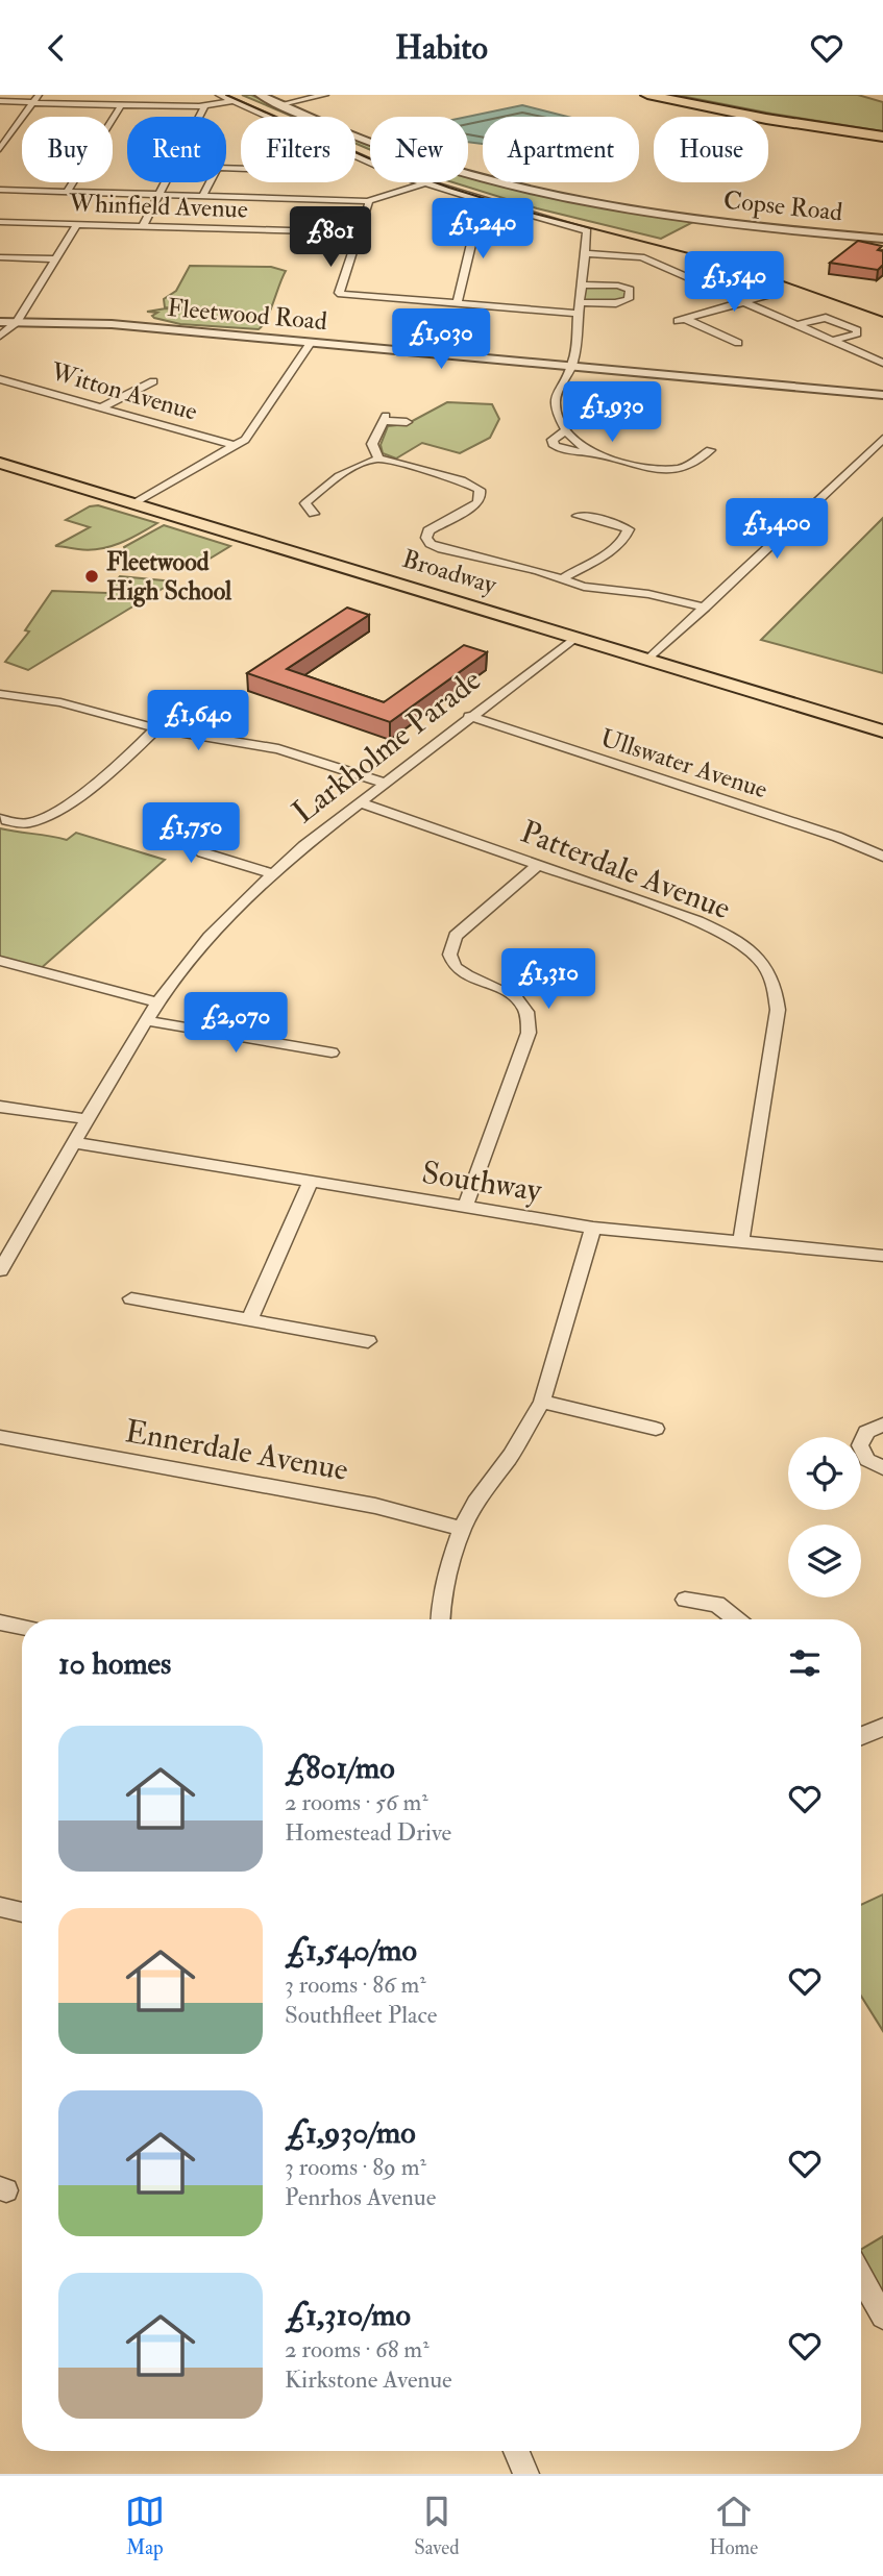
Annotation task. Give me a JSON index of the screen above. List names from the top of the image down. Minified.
{"streets":{"main road":["Broadway"],"street":["Whinfield Avenue","Copse Road","Fleetwood Road","Witton Avenue","Larkholme Parade","Ullswater Avenue","Patterdale Avenue","Southway","Ennerdale Avenue"]},"crossings":[["Broadway","Larkholme Parade"],["Larkholme Parade","Ullswater Avenue"],["Larkholme Parade","Patterdale Avenue"],["Larkholme Parade","Southway"],["Patterdale Avenue","Southway"]],"places":["Fleetwood High School"],"page":{"header":"Habito","chip":["Buy","Rent","Filters","New","Apartment","House"],"price":["£1,240","£801","£1,540","£1,030","£1,930","£1,400","£1,640","£1,750","£1,310","£2,070"],"heading":"10 homes","list":[{"name":"£801/mo","note":"2 rooms · 56 m² · Homestead Drive"},{"name":"£1,540/mo","note":"3 rooms · 86 m² · Southfleet Place"},{"name":"£1,930/mo","note":"3 rooms · 89 m² · Penrhos Avenue"},{"name":"£1,310/mo","note":"2 rooms · 68 m² · Kirkstone Avenue"}],"tabs":["Map","Saved","Home"]}}
